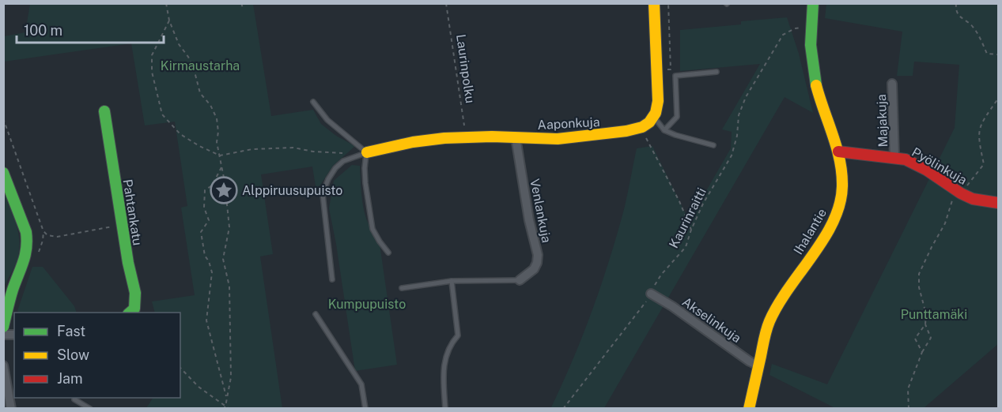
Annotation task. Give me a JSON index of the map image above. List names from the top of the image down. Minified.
{"streets":{"street":["Majakuja","Aaponkuja","Pyölinkuja","Venlankuja","Pahtankatu","Ihalantie","Akselinkuja"],"path":["Laurinpolku","Kaurinraitti"]},"crossings":[["Laurinpolku","Aaponkuja"],["Majakuja","Pyölinkuja"],["Aaponkuja","Venlankuja"],["Pyölinkuja","Ihalantie"],["Kaurinraitti","Akselinkuja"],["Ihalantie","Akselinkuja"]],"parks":["Kirmaustarha","Kumpupuisto","Punttamäki"],"places":{"place":["Alppiruusupuisto"]},"legend":["Fast","Slow","Jam"],"scale_bar":"100 m"}
